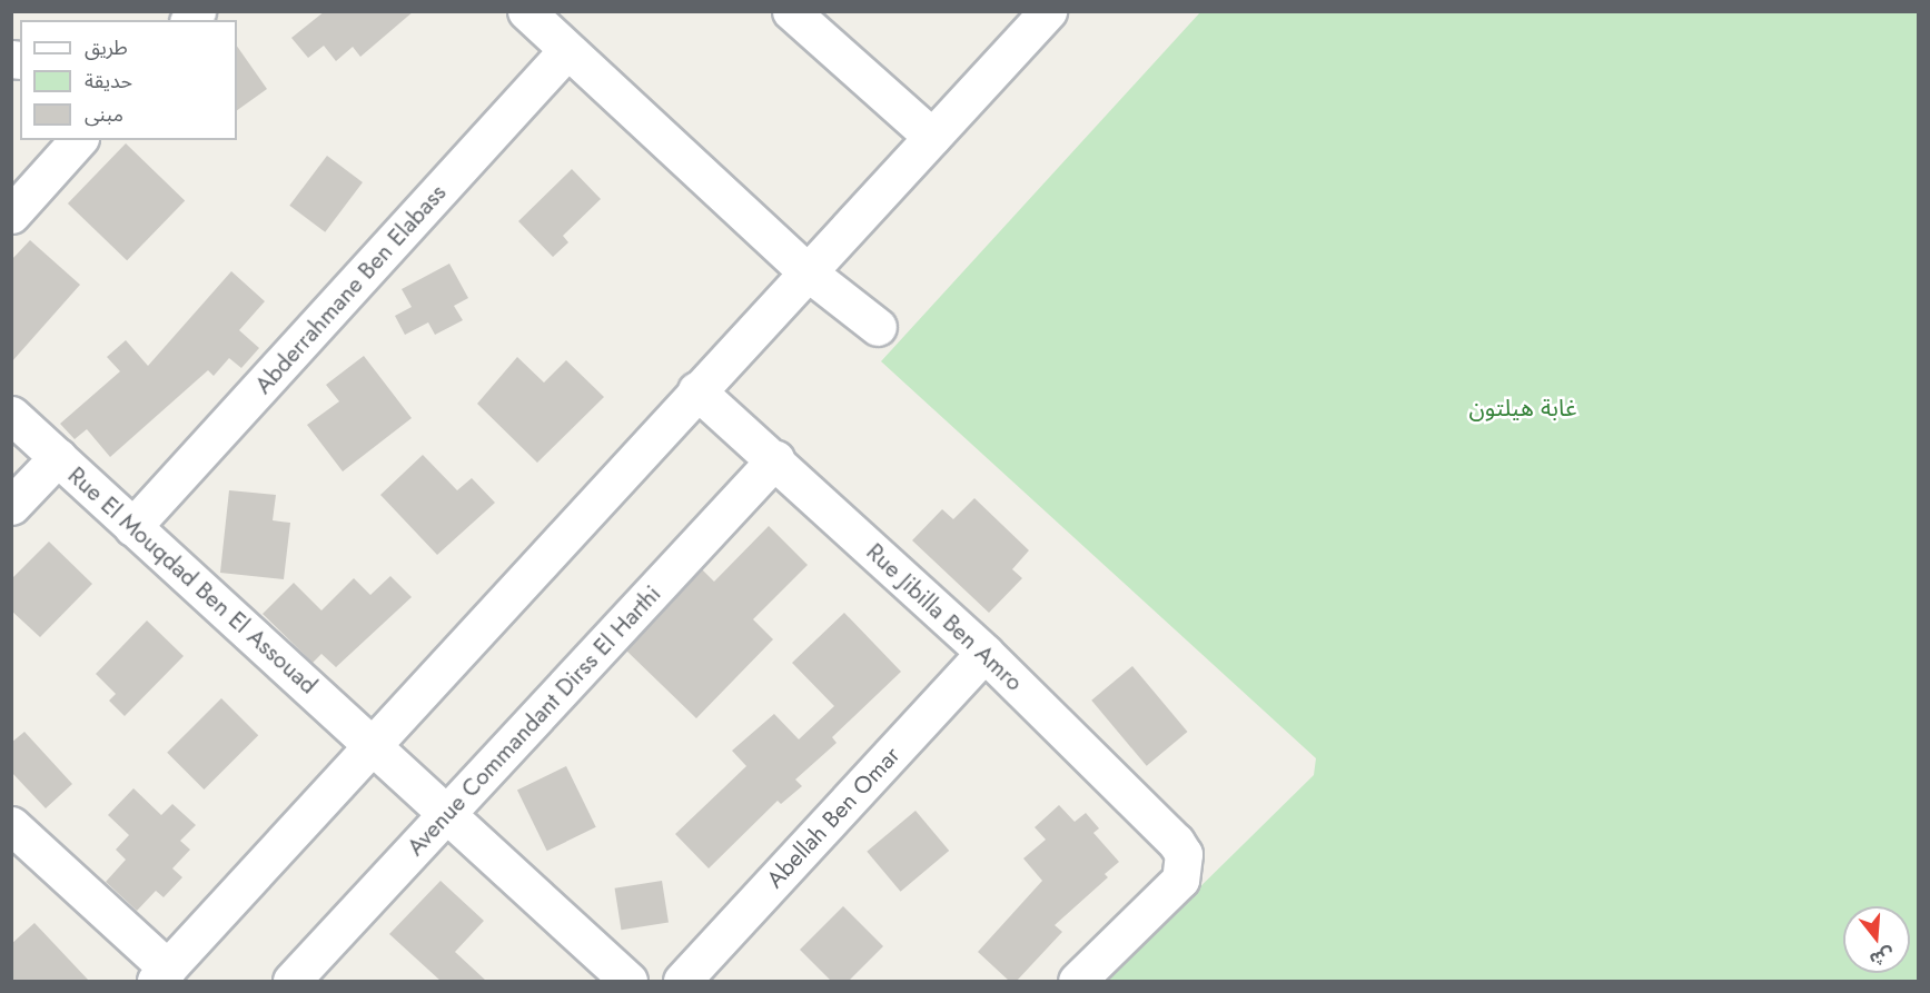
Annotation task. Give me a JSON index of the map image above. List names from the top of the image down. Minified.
{"streets":{"street":["Abderrahmane Ben Elabass","Rue El Mouqdad Ben El Assouad","Rue Jibilla Ben Amro","Avenue Commandant Dirss El Harthi","Abellah Ben Omar"]},"crossings":[["Abderrahmane Ben Elabass","Rue El Mouqdad Ben El Assouad"],["Rue El Mouqdad Ben El Assouad","Avenue Commandant Dirss El Harthi"],["Rue Jibilla Ben Amro","Avenue Commandant Dirss El Harthi"],["Rue Jibilla Ben Amro","Abellah Ben Omar"]],"parks":["غابة هيلتون"],"legend":["طريق","حديقة","مبنى"],"north":"bottom"}
